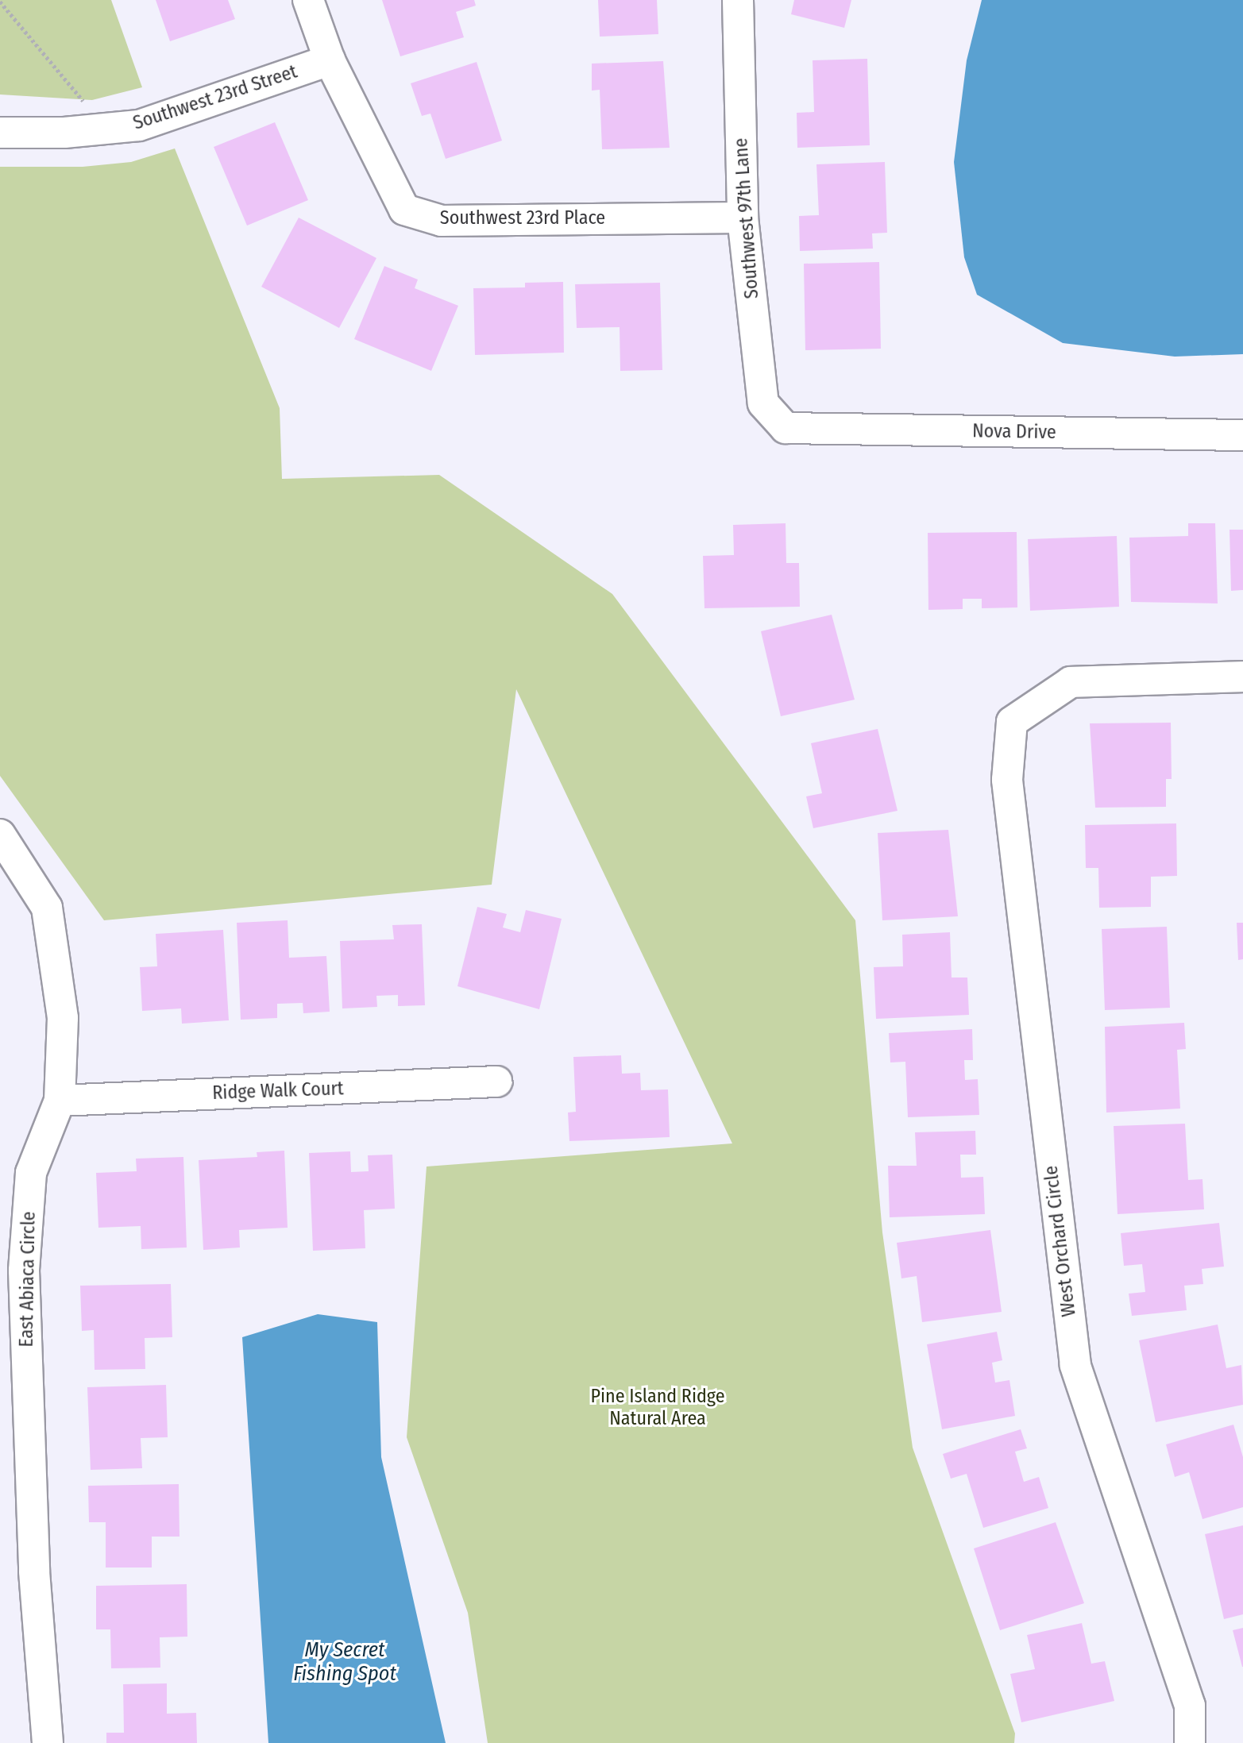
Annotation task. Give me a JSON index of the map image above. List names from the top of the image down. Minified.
{"streets":{"street":["Southwest 23rd Street","Southwest 23rd Place","Southwest 97th Lane","Nova Drive","Ridge Walk Court","West Orchard Circle","East Abiaca Circle"]},"crossings":[["Southwest 23rd Street","Southwest 23rd Place"],["Southwest 23rd Place","Southwest 97th Lane"],["Southwest 97th Lane","Nova Drive"],["Ridge Walk Court","East Abiaca Circle"]],"water":["My Secret Fishing Spot"],"parks":["Pine Island Ridge Natural Area"]}
